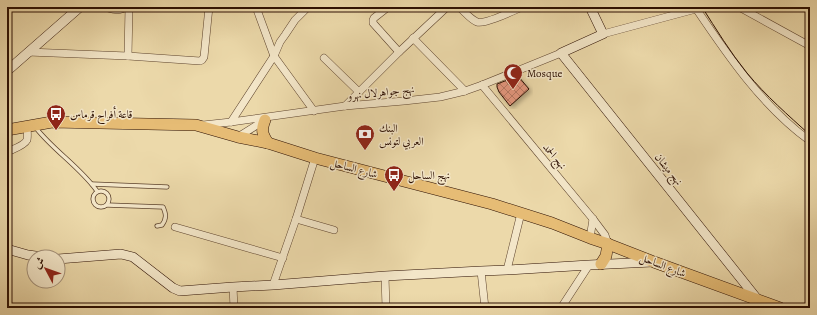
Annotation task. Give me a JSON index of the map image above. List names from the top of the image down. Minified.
{"streets":{"main road":["شارع الساحل"],"street":["نهج جواهرلال نهرو","نهج الحمد","نهج ميشان"]},"crossings":[["نهج جواهرلال نهرو","نهج الحمد"],["نهج جواهرلال نهرو","شارع الساحل"],["نهج جواهرلال نهرو","نهج ميشان"],["نهج الحمد","شارع الساحل"],["شارع الساحل","نهج ميشان"]],"places":{"mosque":["Mosque"],"bus stop":["قاعة أفراح قرماس","نهج الساحل"],"bank":["البنك العربي لتونس"]},"north":"top left"}
